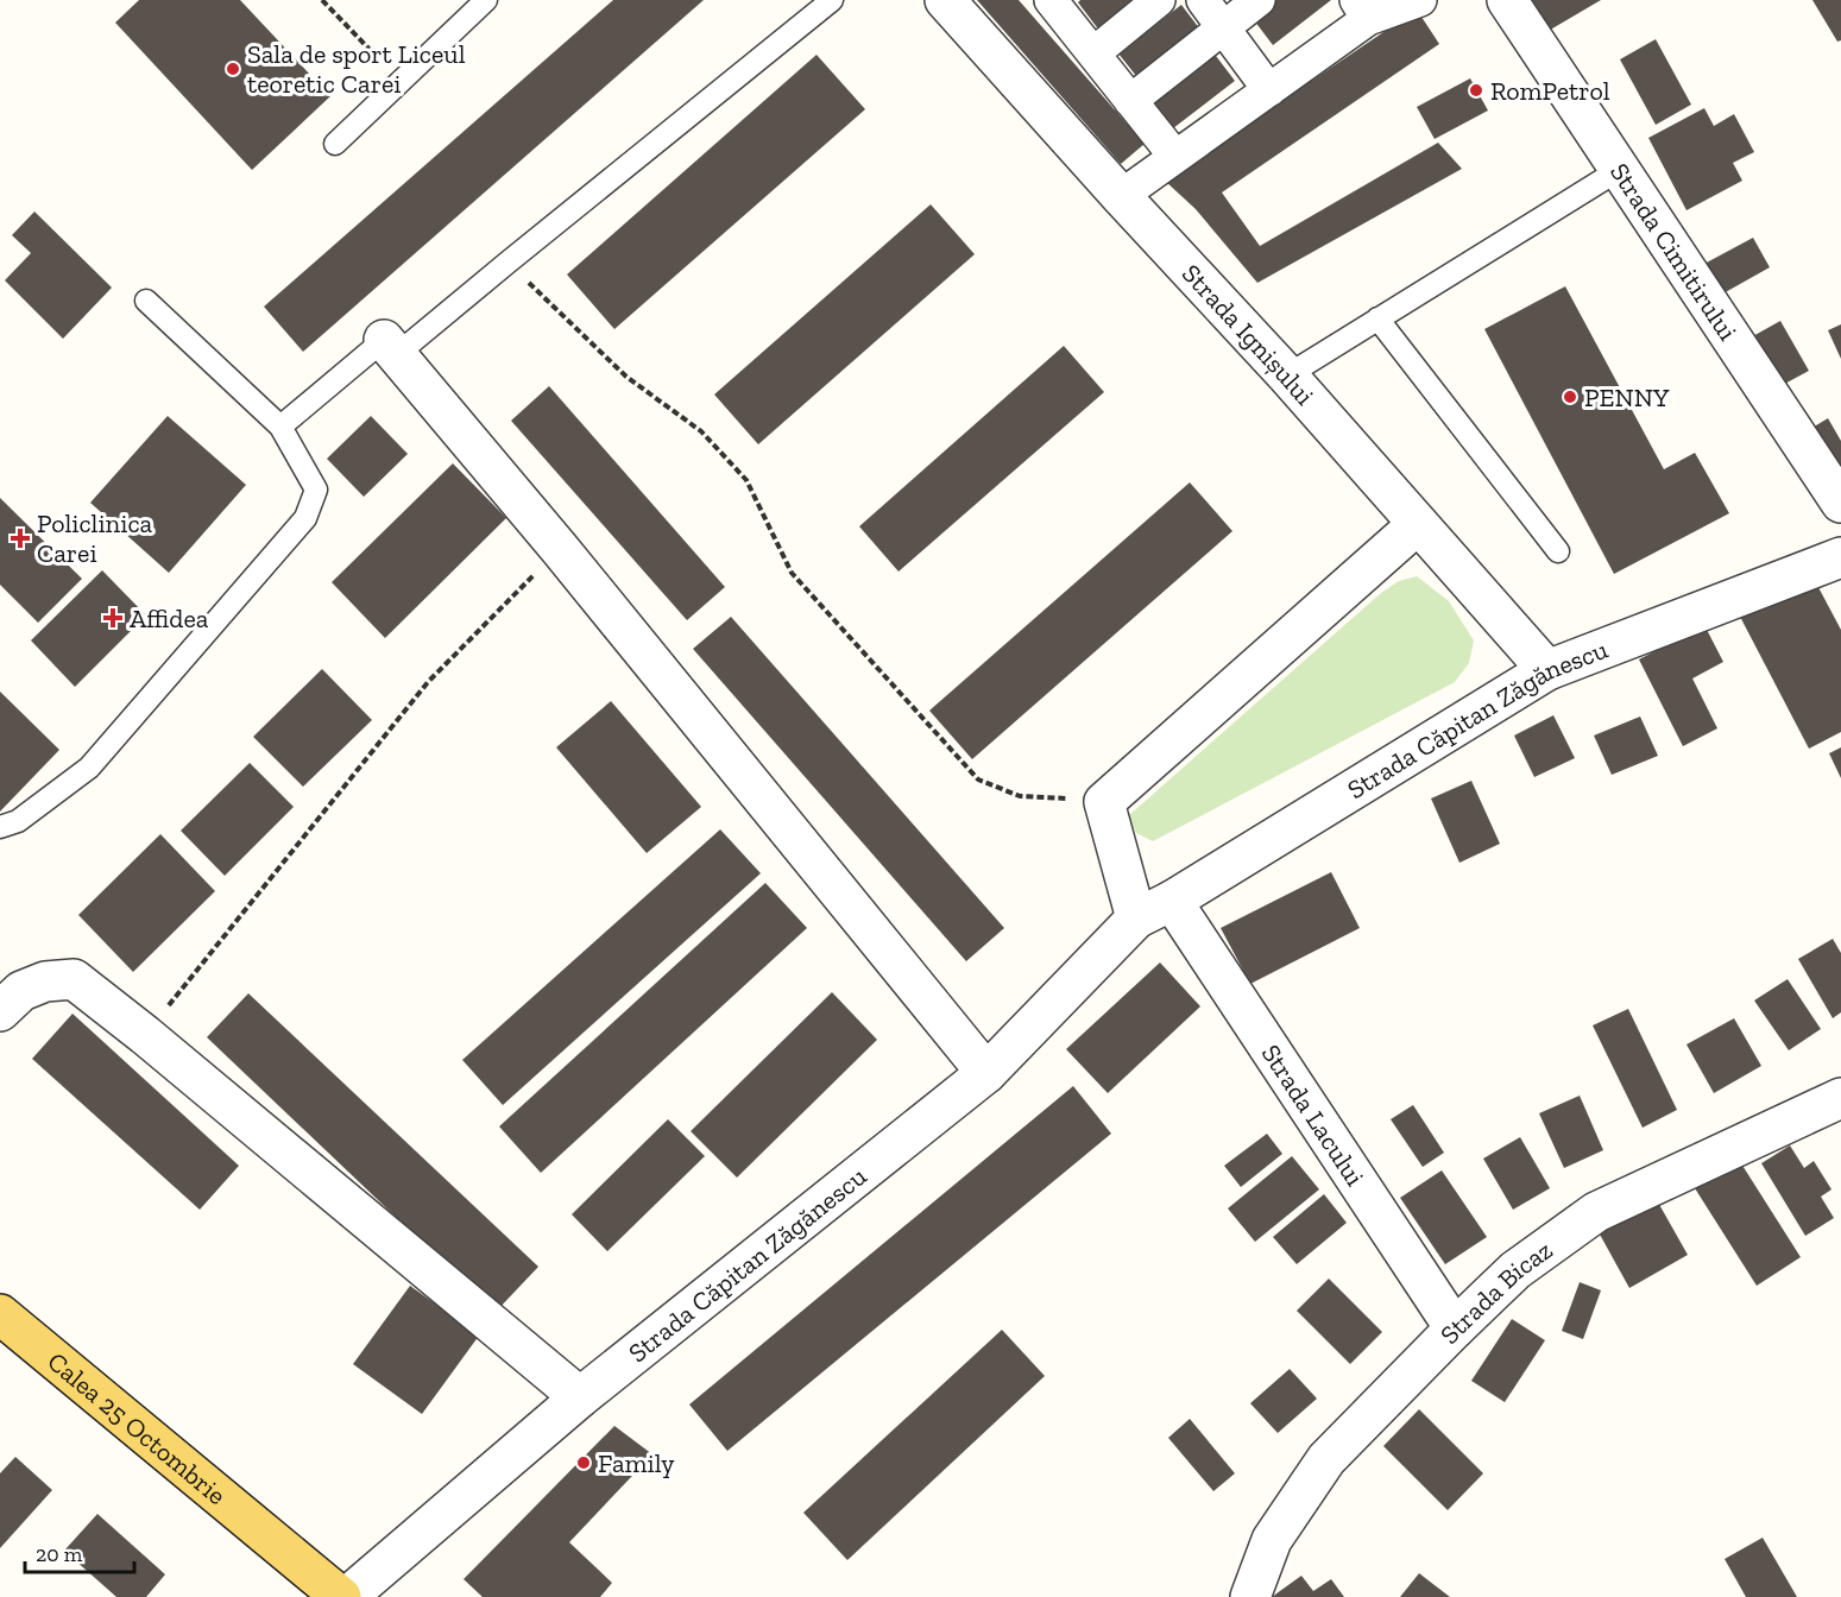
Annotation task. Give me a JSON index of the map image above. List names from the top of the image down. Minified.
{"streets":{"main road":["Calea 25 Octombrie"],"street":["Strada Cimitirului","Strada Ignișului","Strada Căpitan Zăgănescu","Strada Lacului","Strada Bicaz"]},"crossings":[["Strada Ignișului","Strada Căpitan Zăgănescu"],["Strada Căpitan Zăgănescu","Strada Lacului"],["Strada Lacului","Strada Bicaz"]],"places":{"other":["Sala de sport Liceul teoretic Carei","RomPetrol","PENNY","Family"],"health":["Policlinica Carei","Affidea"]},"scale_bar":"20 m"}
